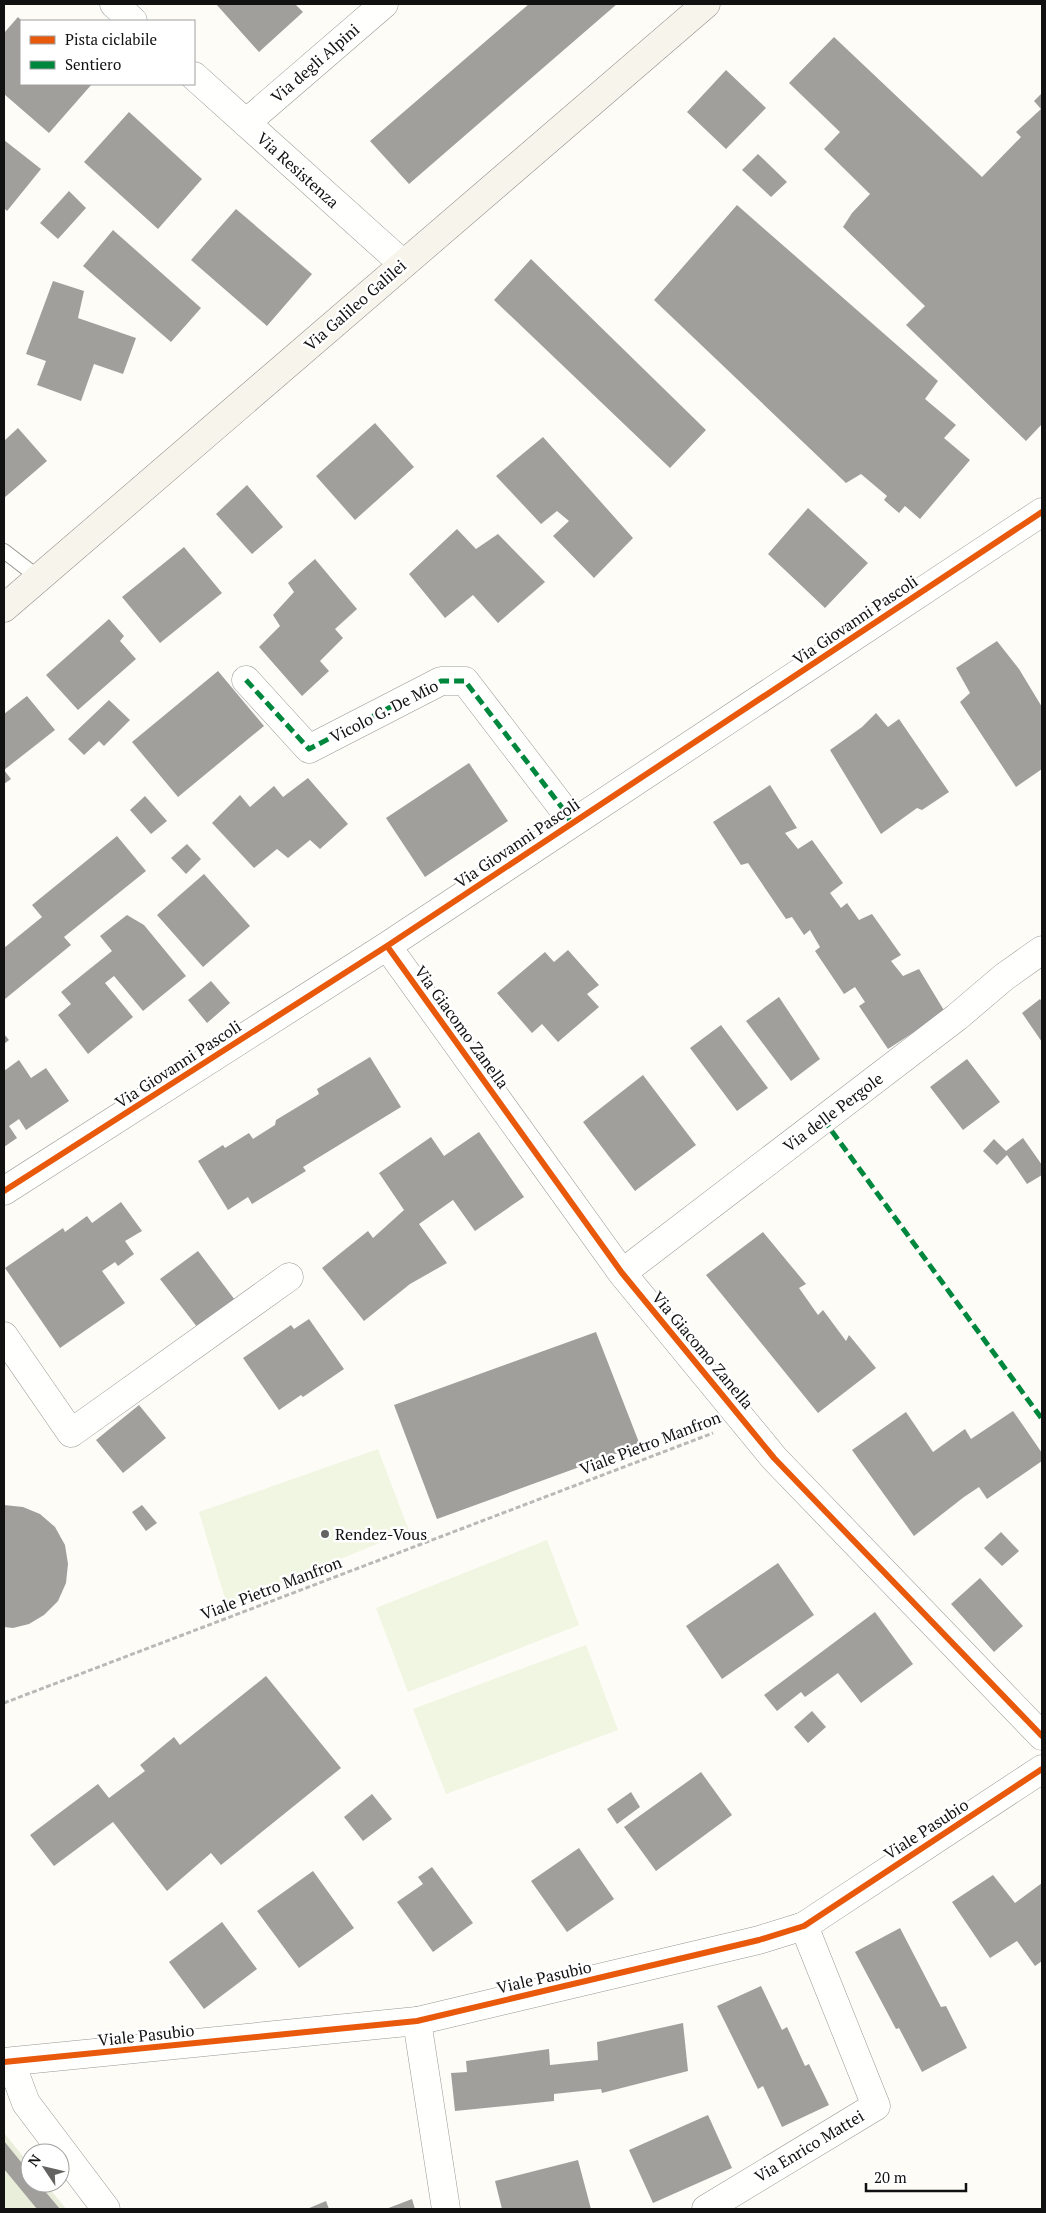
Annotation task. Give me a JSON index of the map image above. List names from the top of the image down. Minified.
{"streets":{"main road":["Via Galileo Galilei"],"street":["Via degli Alpini","Via Resistenza","Via Giovanni Pascoli","Vicolo G. De Mio","Via Giacomo Zanella","Via delle Pergole","Viale Pasubio","Via Enrico Mattei"],"path":["Viale Pietro Manfron"]},"crossings":[["Via degli Alpini","Via Resistenza"],["Via Resistenza","Via Galileo Galilei"],["Via Giovanni Pascoli","Vicolo G. De Mio"],["Via Giovanni Pascoli","Via Giacomo Zanella"],["Via Giacomo Zanella","Via delle Pergole"],["Via Giacomo Zanella","Viale Pietro Manfron"],["Viale Pasubio","Via Enrico Mattei"]],"places":["Rendez-Vous"],"legend":["Pista ciclabile","Sentiero"],"scale_bar":"20 m","north":"top left"}
